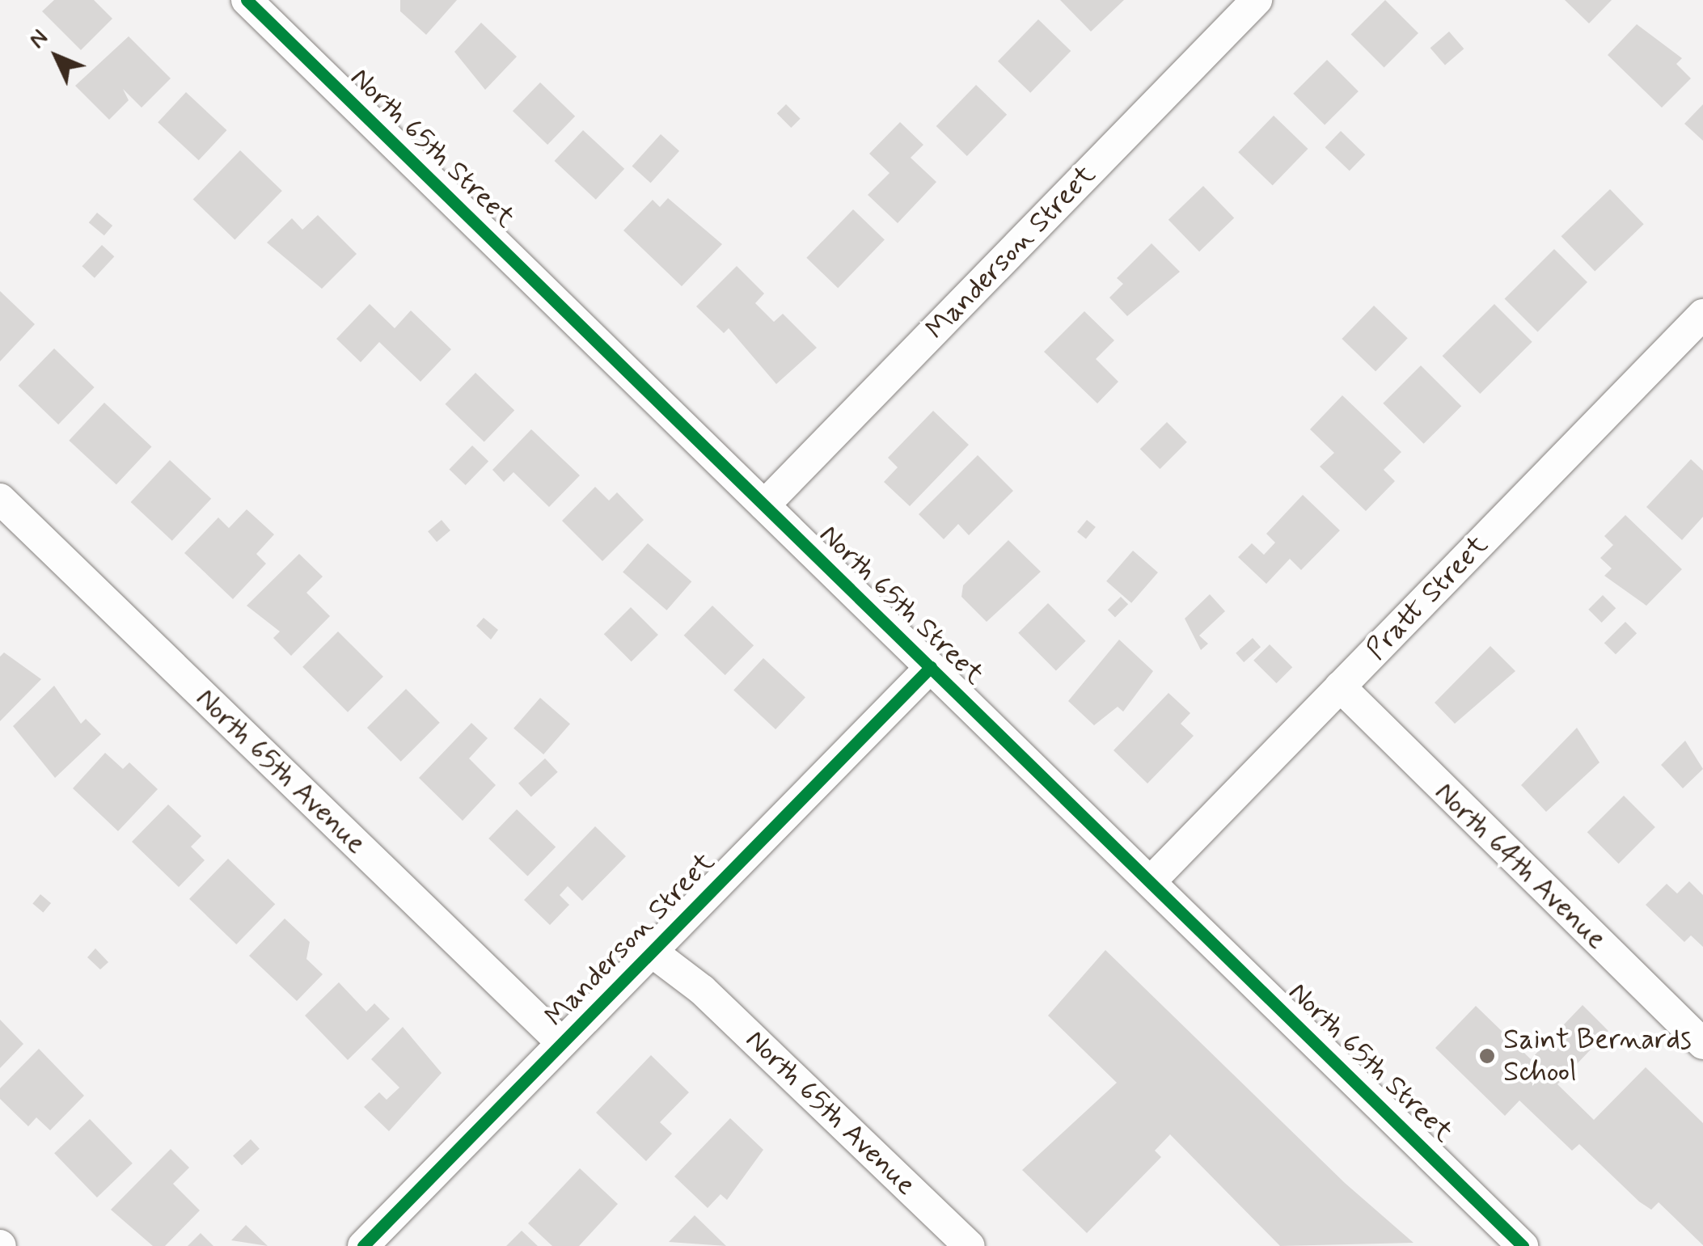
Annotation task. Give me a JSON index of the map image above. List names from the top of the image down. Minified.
{"streets":{"street":["North 65th Street","Manderson Street","Pratt Street","North 65th Avenue","North 64th Avenue"]},"crossings":[["North 65th Street","Manderson Street"],["North 65th Street","Pratt Street"],["Manderson Street","North 65th Avenue"],["Pratt Street","North 64th Avenue"]],"places":["Saint Bernards School"],"north":"top left"}
